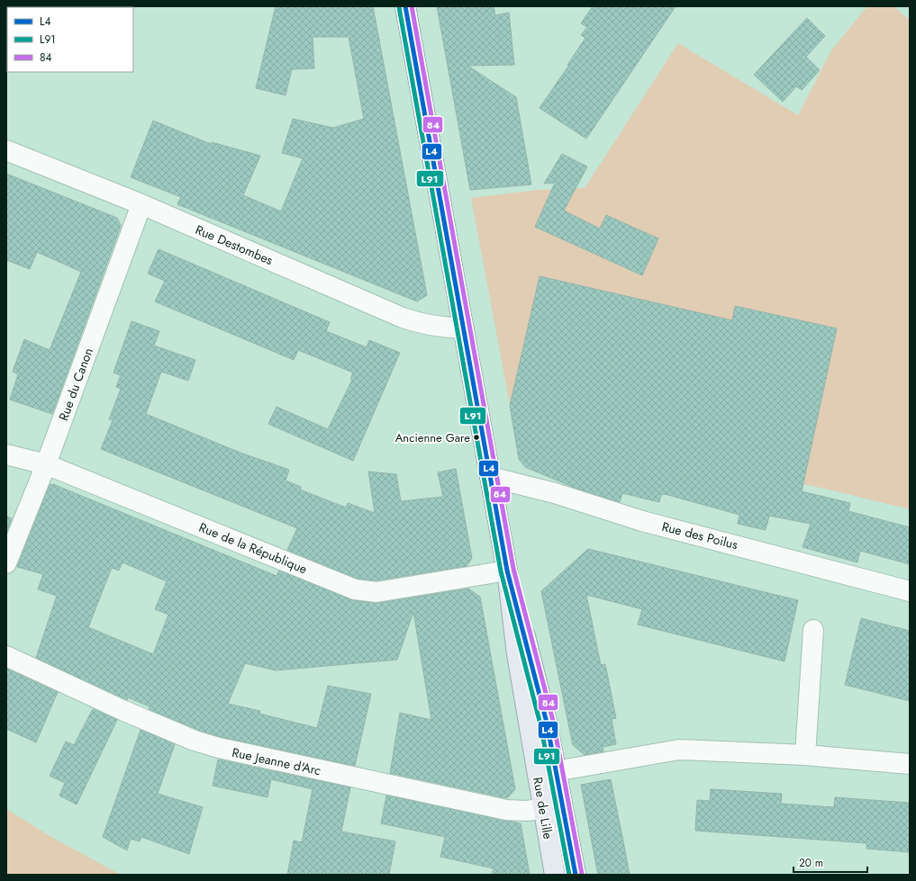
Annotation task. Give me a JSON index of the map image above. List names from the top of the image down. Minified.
{"streets":{"main road":["Rue de Lille"],"street":["Rue Destombes","Rue du Canon","Rue des Poilus","Rue de la République","Rue Jeanne d'Arc"]},"crossings":[["Rue Destombes","Rue du Canon"],["Rue Destombes","Rue de Lille"],["Rue du Canon","Rue de la République"],["Rue des Poilus","Rue de Lille"],["Rue de la République","Rue de Lille"],["Rue Jeanne d'Arc","Rue de Lille"]],"places":["Ancienne Gare"],"lines":["transit line L4","transit line 84","transit line L91"],"legend":["L4","L91","84"],"scale_bar":"20 m"}
